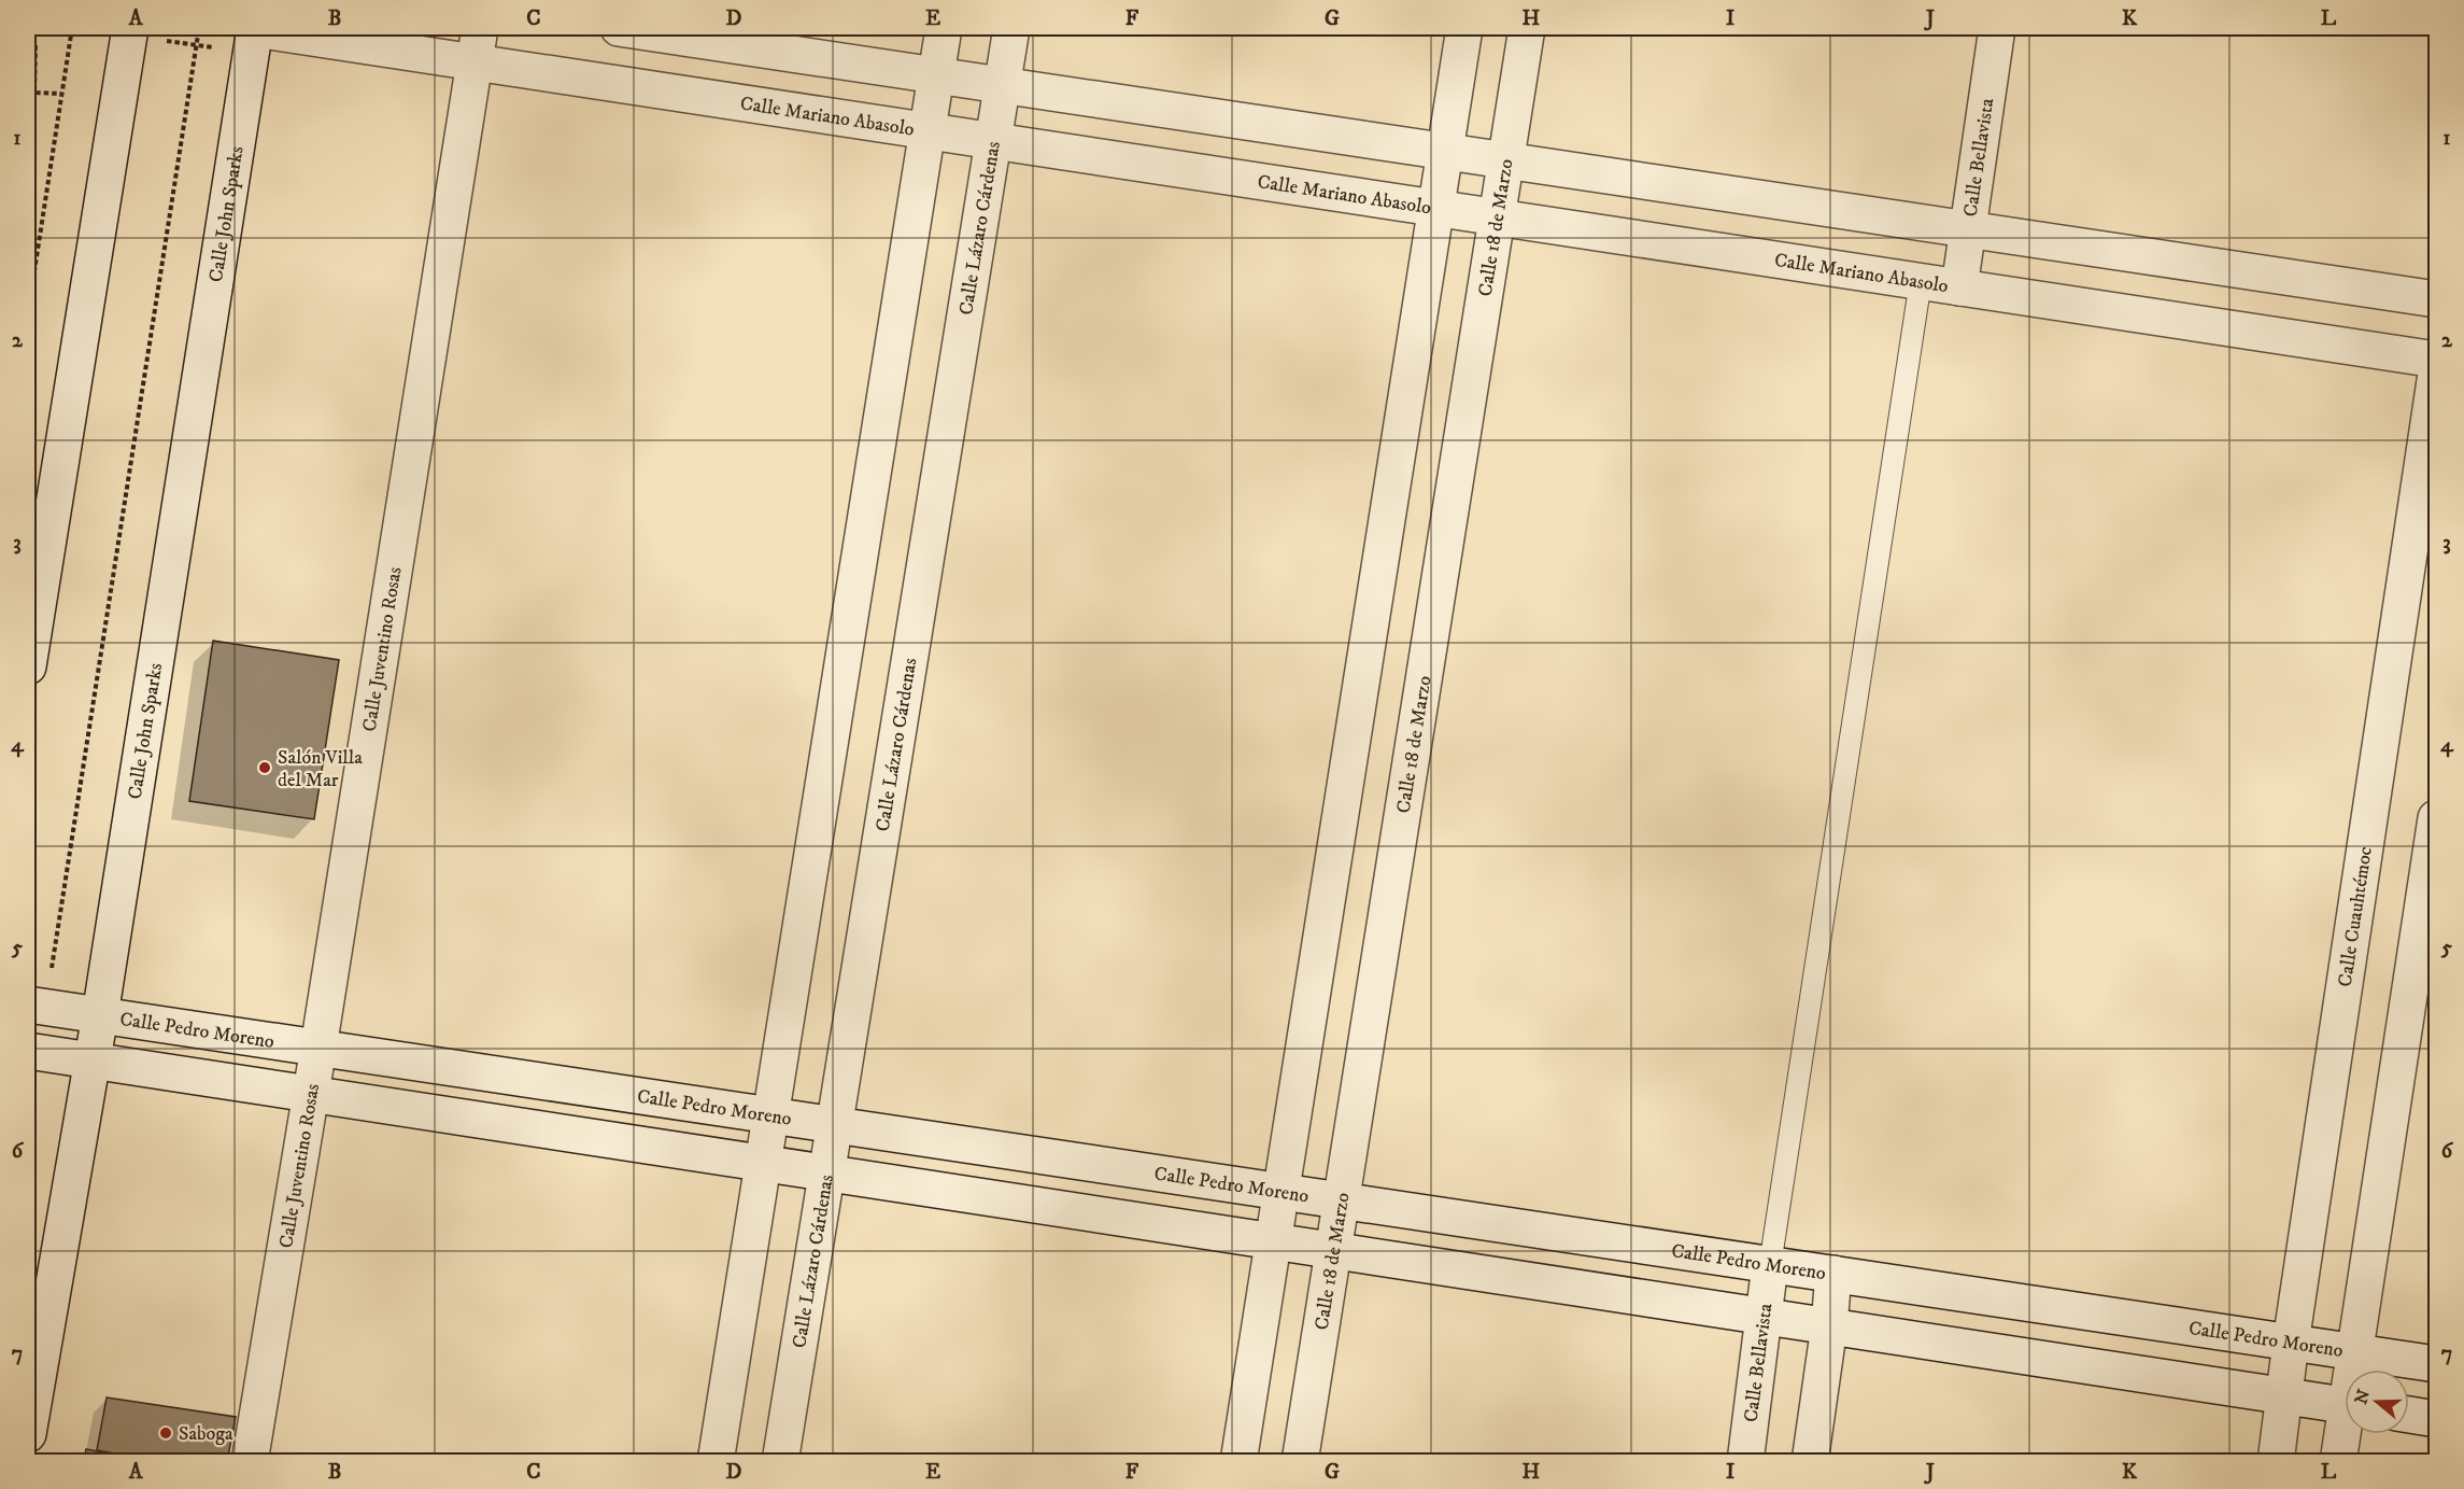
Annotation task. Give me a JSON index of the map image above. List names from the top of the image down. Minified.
{"streets":{"street":["Calle Mariano Abasolo","Calle Bellavista","Calle John Sparks","Calle 18 de Marzo","Calle Lázaro Cárdenas","Calle Juventino Rosas","Calle Cuauhtémoc","Calle Pedro Moreno"]},"crossings":[["Calle Mariano Abasolo","Calle Bellavista"],["Calle Mariano Abasolo","Calle John Sparks"],["Calle Mariano Abasolo","Calle 18 de Marzo"],["Calle Mariano Abasolo","Calle Lázaro Cárdenas"],["Calle Mariano Abasolo","Calle Juventino Rosas"],["Calle Bellavista","Calle Pedro Moreno"],["Calle John Sparks","Calle Pedro Moreno"],["Calle 18 de Marzo","Calle Pedro Moreno"],["Calle Lázaro Cárdenas","Calle Pedro Moreno"],["Calle Juventino Rosas","Calle Pedro Moreno"],["Calle Cuauhtémoc","Calle Pedro Moreno"]],"places":["Salón Villa del Mar","Saboga"],"north":"left","grid":{"columns":["A","B","C","D","E","F","G","H","I","J","K","L"],"rows":["1","2","3","4","5","6","7"]}}
